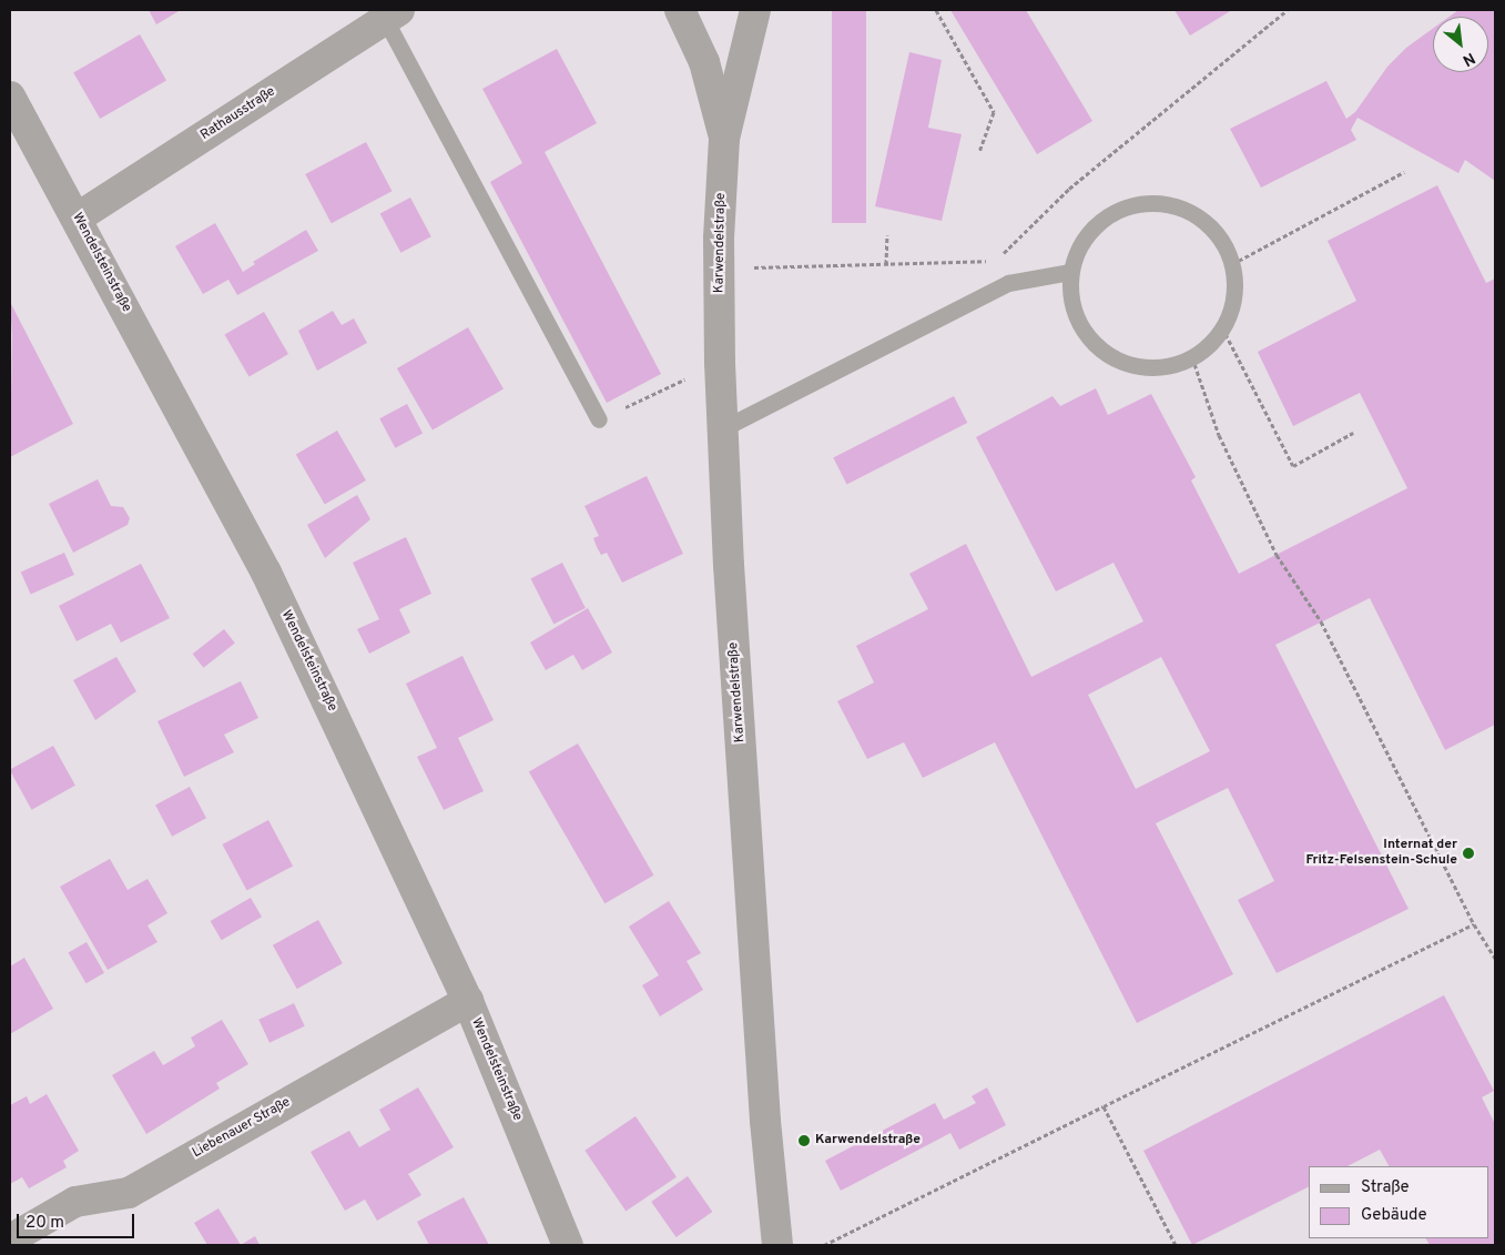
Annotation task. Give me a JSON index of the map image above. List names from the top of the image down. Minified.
{"streets":{"street":["Rathausstraße","Karwendelstraße","Wendelsteinstraße","Liebenauer Straße"]},"crossings":[["Rathausstraße","Wendelsteinstraße"],["Wendelsteinstraße","Liebenauer Straße"]],"places":["Internat der Fritz-Felsenstein-Schule","Karwendelstraße"],"legend":["Straße","Gebäude"],"scale_bar":"20 m","north":"bottom right"}
